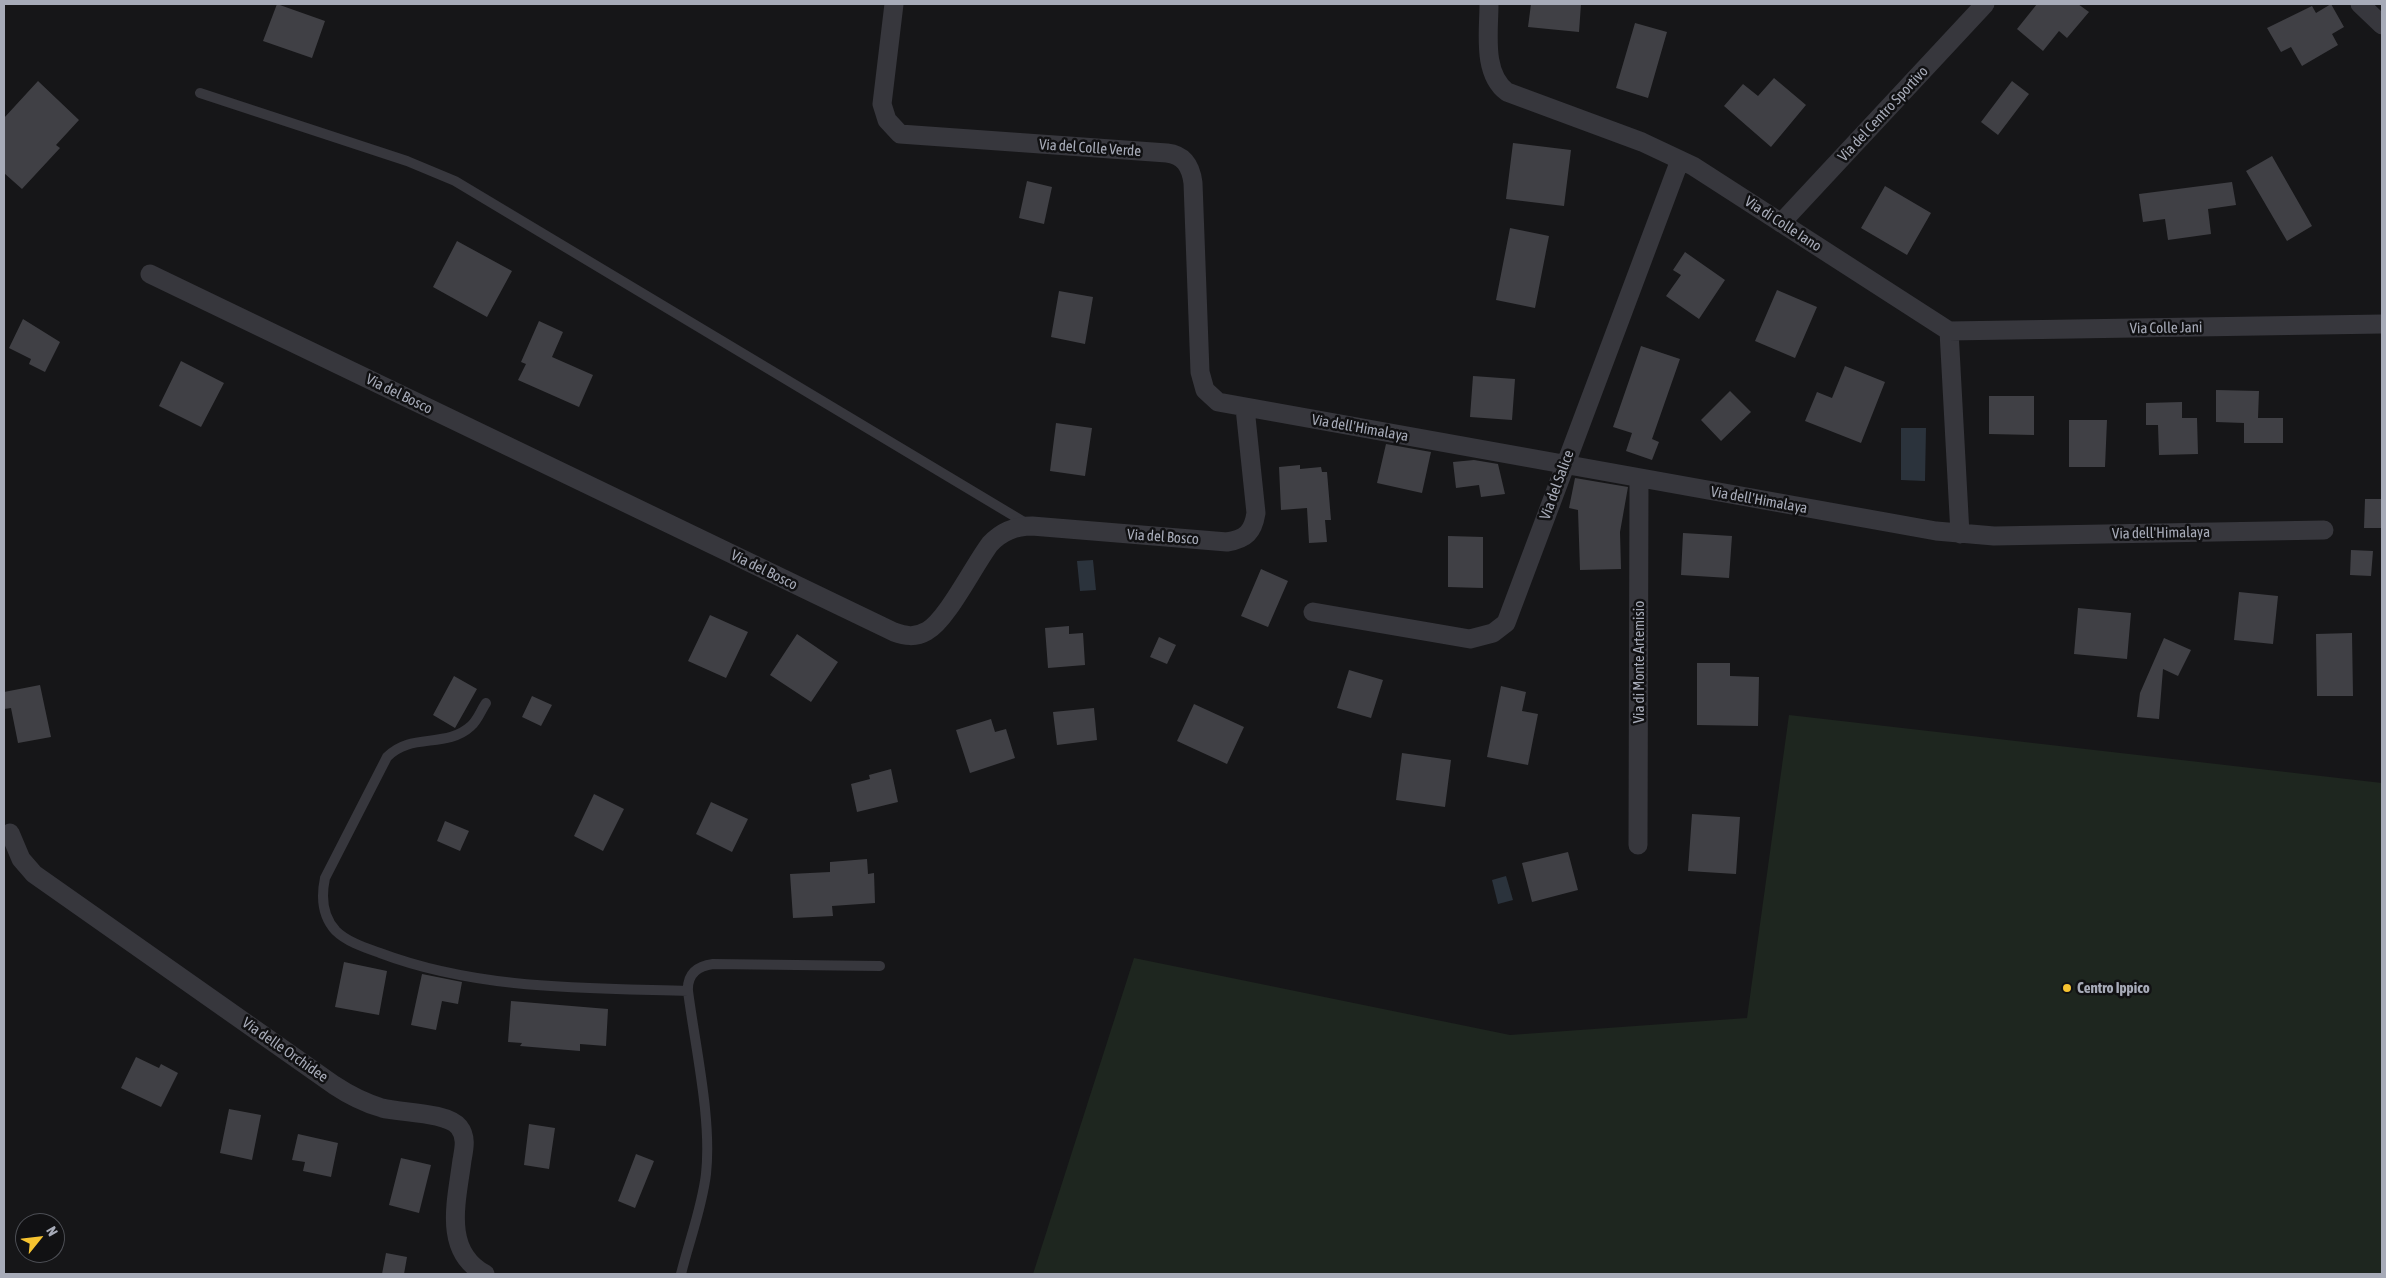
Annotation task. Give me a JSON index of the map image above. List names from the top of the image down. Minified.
{"streets":{"street":["Via del Centro Sportivo","Via del Colle Verde","Via di Colle Iano","Via Colle Jani","Via del Bosco","Via dell'Himalaya","Via del Salice","Via di Monte Artemisio","Via delle Orchidee"]},"crossings":[["Via del Centro Sportivo","Via di Colle Iano"],["Via del Colle Verde","Via dell'Himalaya"],["Via di Colle Iano","Via Colle Jani"],["Via di Colle Iano","Via del Salice"],["Via del Bosco","Via dell'Himalaya"],["Via dell'Himalaya","Via del Salice"],["Via dell'Himalaya","Via di Monte Artemisio"]],"places":["Centro Ippico"],"north":"top right"}
